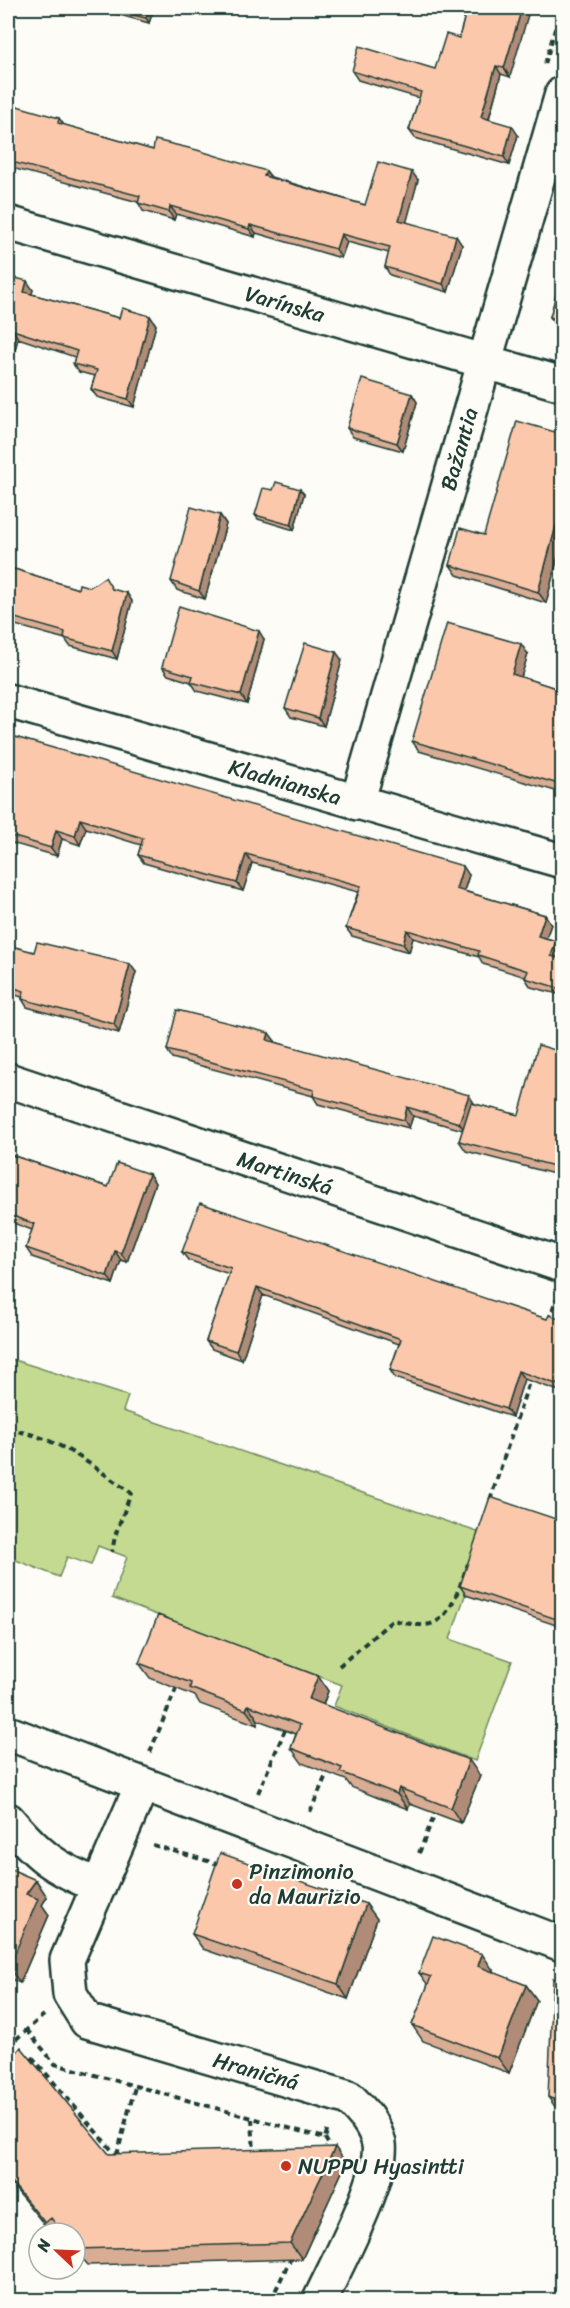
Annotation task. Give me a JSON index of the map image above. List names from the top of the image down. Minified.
{"streets":{"street":["Varínska","Bažantia","Kladnianska","Martinská","Hraničná"]},"crossings":[["Varínska","Bažantia"],["Bažantia","Kladnianska"]],"places":["Pinzimonio da Maurizio","NUPPU Hyasintti"],"north":"top left"}
